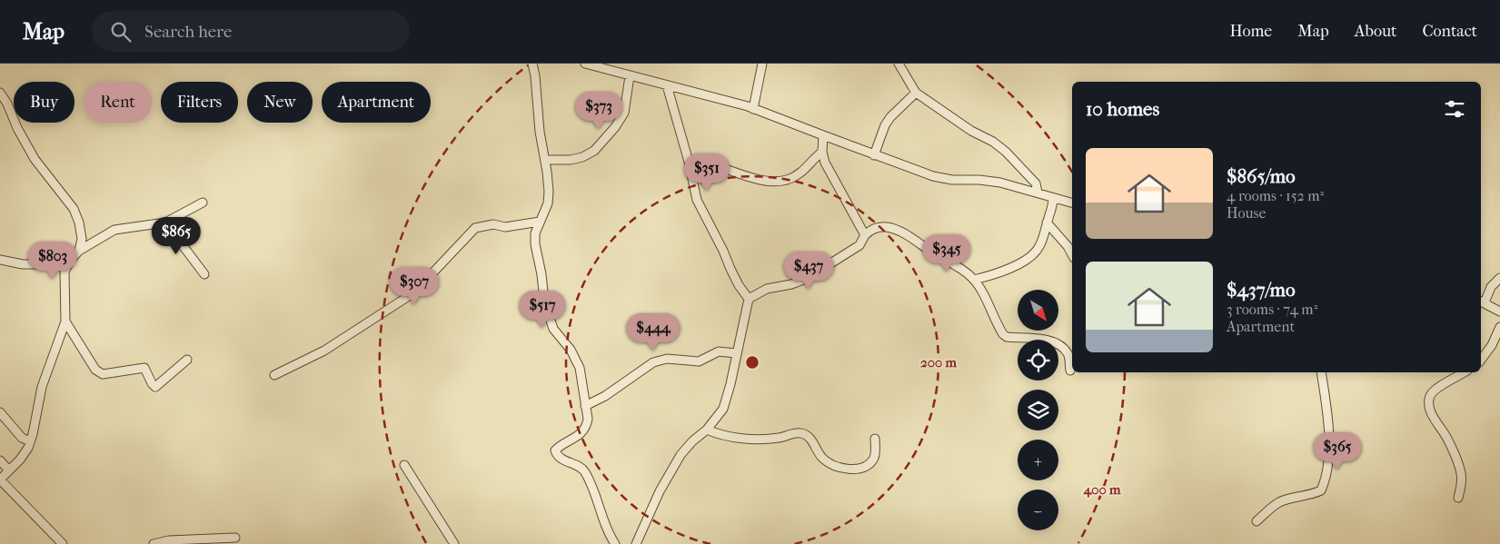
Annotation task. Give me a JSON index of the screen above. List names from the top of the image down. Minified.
{"north":"bottom right","page":{"header":"Map","search":"Search here","nav":["Home","Map","About","Contact"],"chip":["Buy","Rent","Filters","New","Apartment"],"heading":"10 homes","price":["$373","$351","$865","$345","$803","$437","$307","$517","$444","$365"],"list":[{"name":"$865/mo","note":"4 rooms · 152 m² · House"},{"name":"$437/mo","note":"3 rooms · 74 m² · Apartment"}],"map_buttons":["+","−"]},"rings":["200 m","400 m"]}
